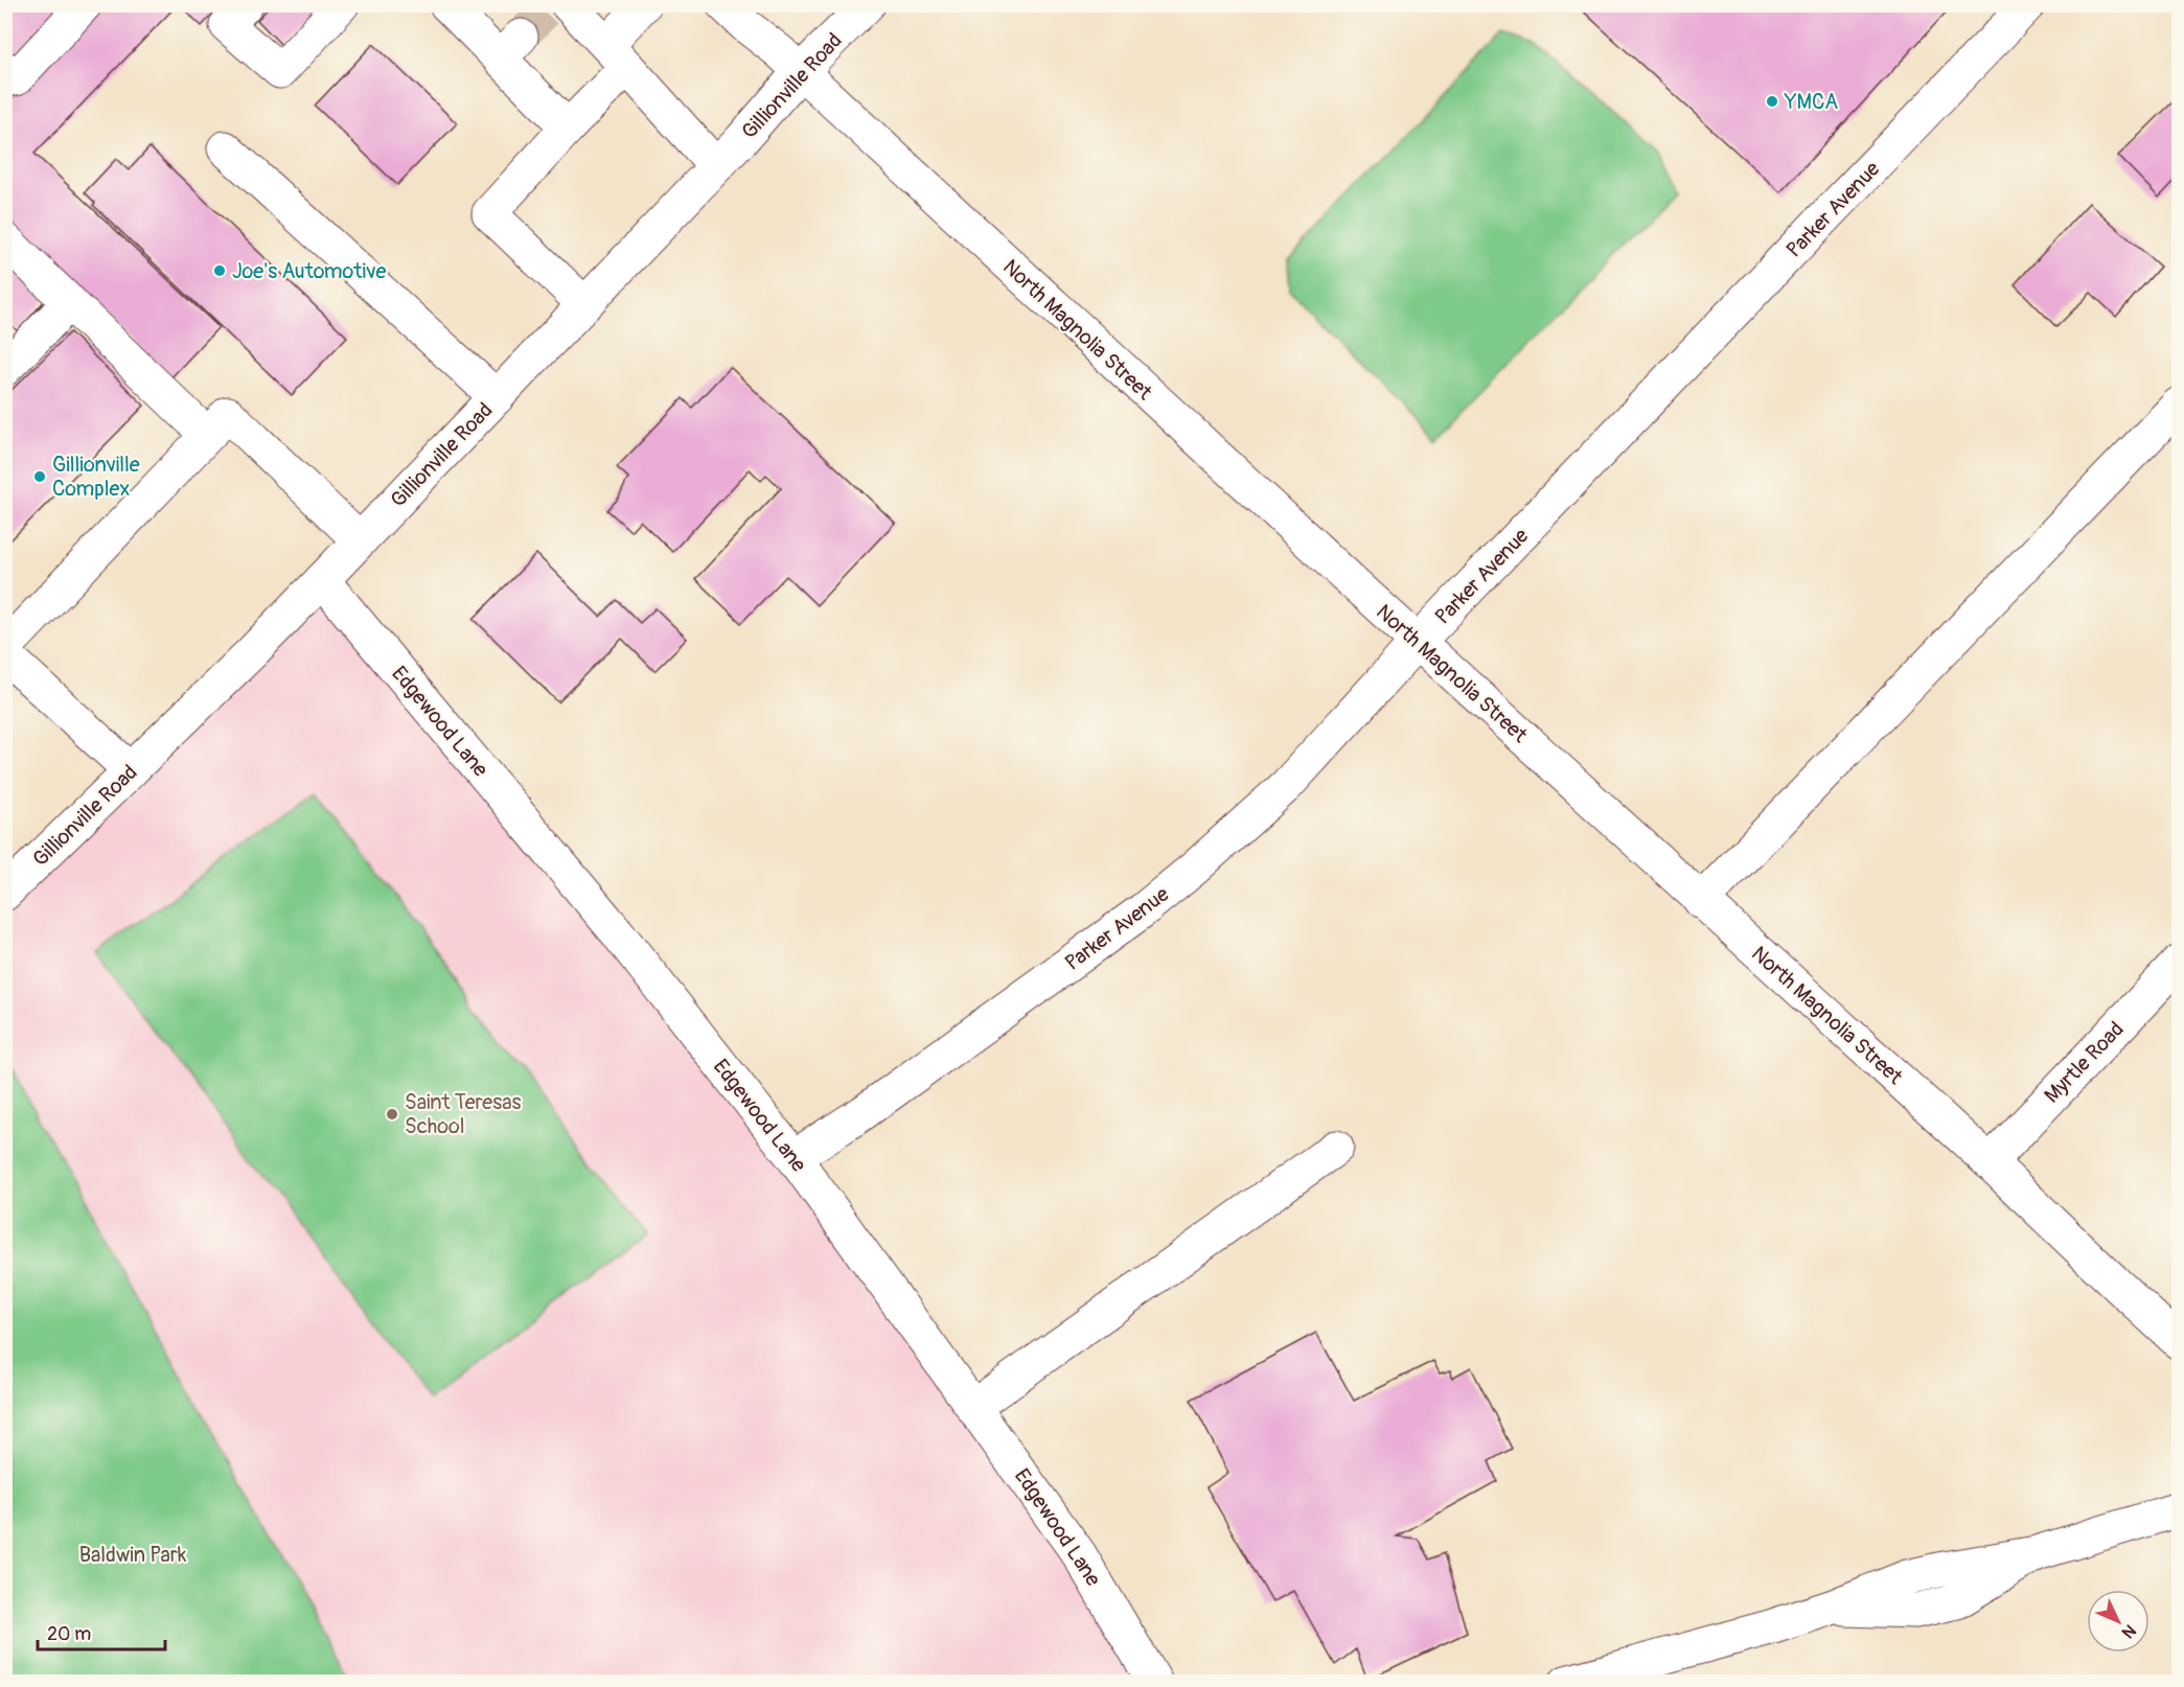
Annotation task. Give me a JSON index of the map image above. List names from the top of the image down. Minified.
{"streets":{"street":["Gillionville Road","Parker Avenue","North Magnolia Street","Edgewood Lane","Myrtle Road"]},"crossings":[["Gillionville Road","North Magnolia Street"],["Gillionville Road","Edgewood Lane"],["Parker Avenue","North Magnolia Street"],["Parker Avenue","Edgewood Lane"],["North Magnolia Street","Myrtle Road"]],"parks":["Baldwin Park"],"places":["YMCA","Joe's Automotive","Gillionville Complex","Saint Teresas School"],"scale_bar":"20 m","north":"bottom right"}
